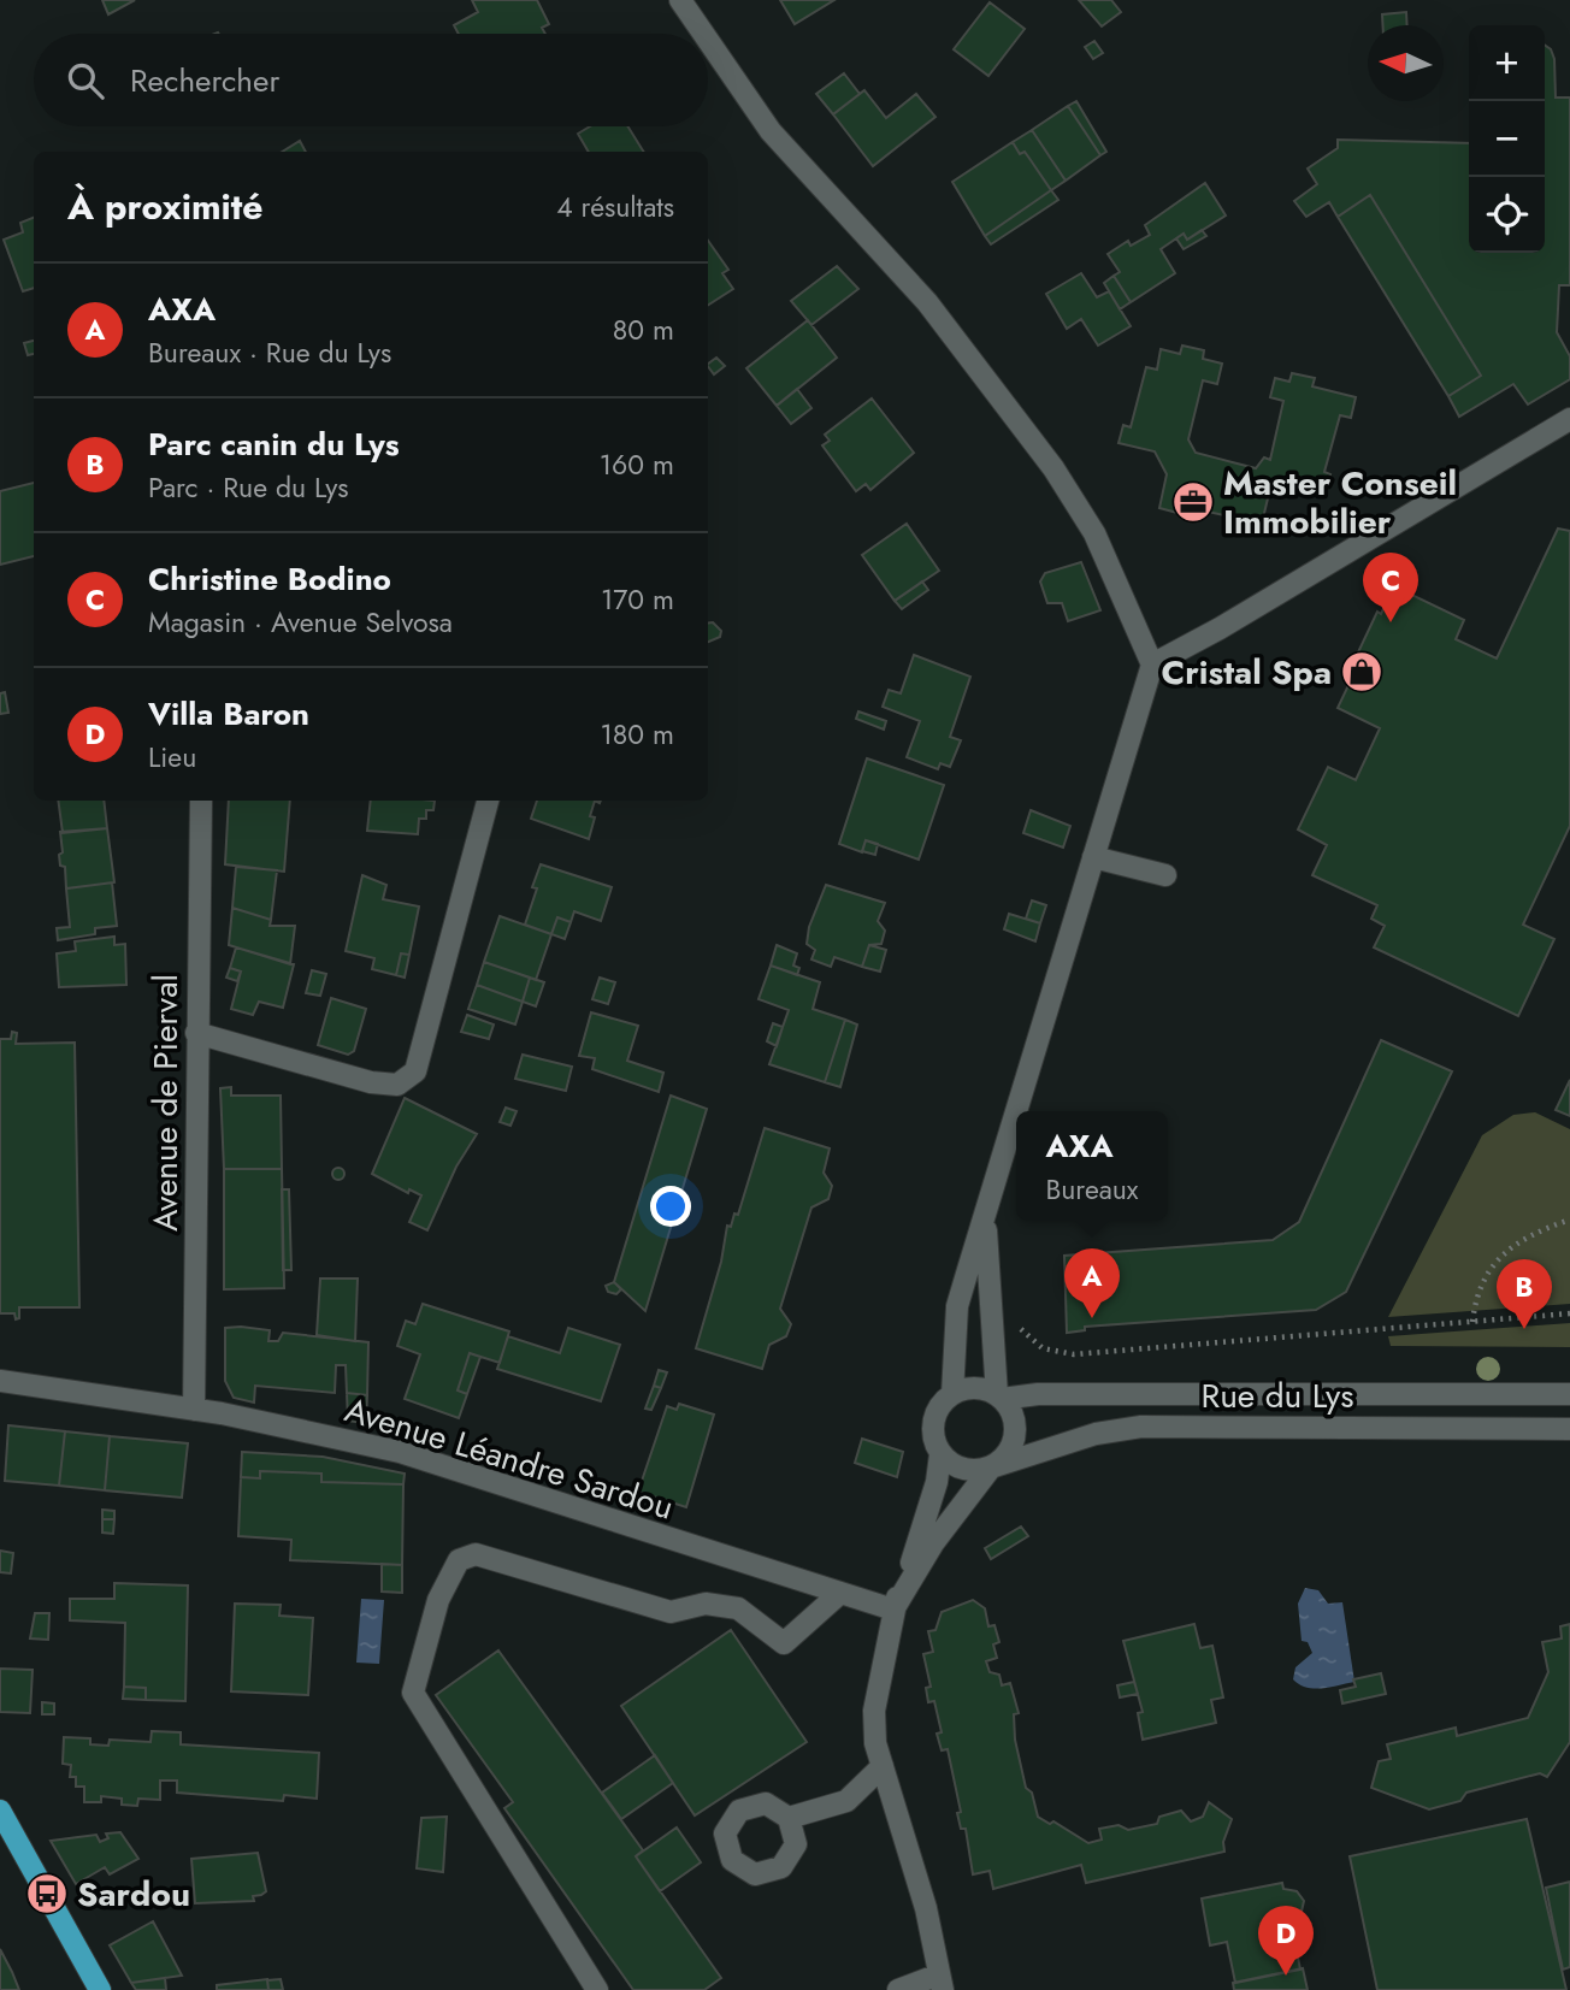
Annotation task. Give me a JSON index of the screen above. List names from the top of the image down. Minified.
{"streets":{"street":["Avenue de Pierval","Rue du Lys","Avenue Léandre Sardou"]},"crossings":[["Avenue de Pierval","Avenue Léandre Sardou"]],"places":{"office":["Master Conseil Immobilier"],"shop":["Cristal Spa"],"bus stop":["Sardou"]},"north":"left","page":{"map_buttons":["+","−"],"search":"Rechercher","heading":["À proximité","4 résultats"],"list":[{"mark":"A","name":"AXA","note":"Bureaux · Rue du Lys","value":"80 m"},{"mark":"B","name":"Parc canin du Lys","note":"Parc · Rue du Lys","value":"160 m"},{"mark":"C","name":"Christine Bodino","note":"Magasin · Avenue Selvosa","value":"170 m"},{"mark":"D","name":"Villa Baron","note":"Lieu","value":"180 m"}],"pins":["C","A","B","D"],"popup":["AXA","Bureaux"]}}
